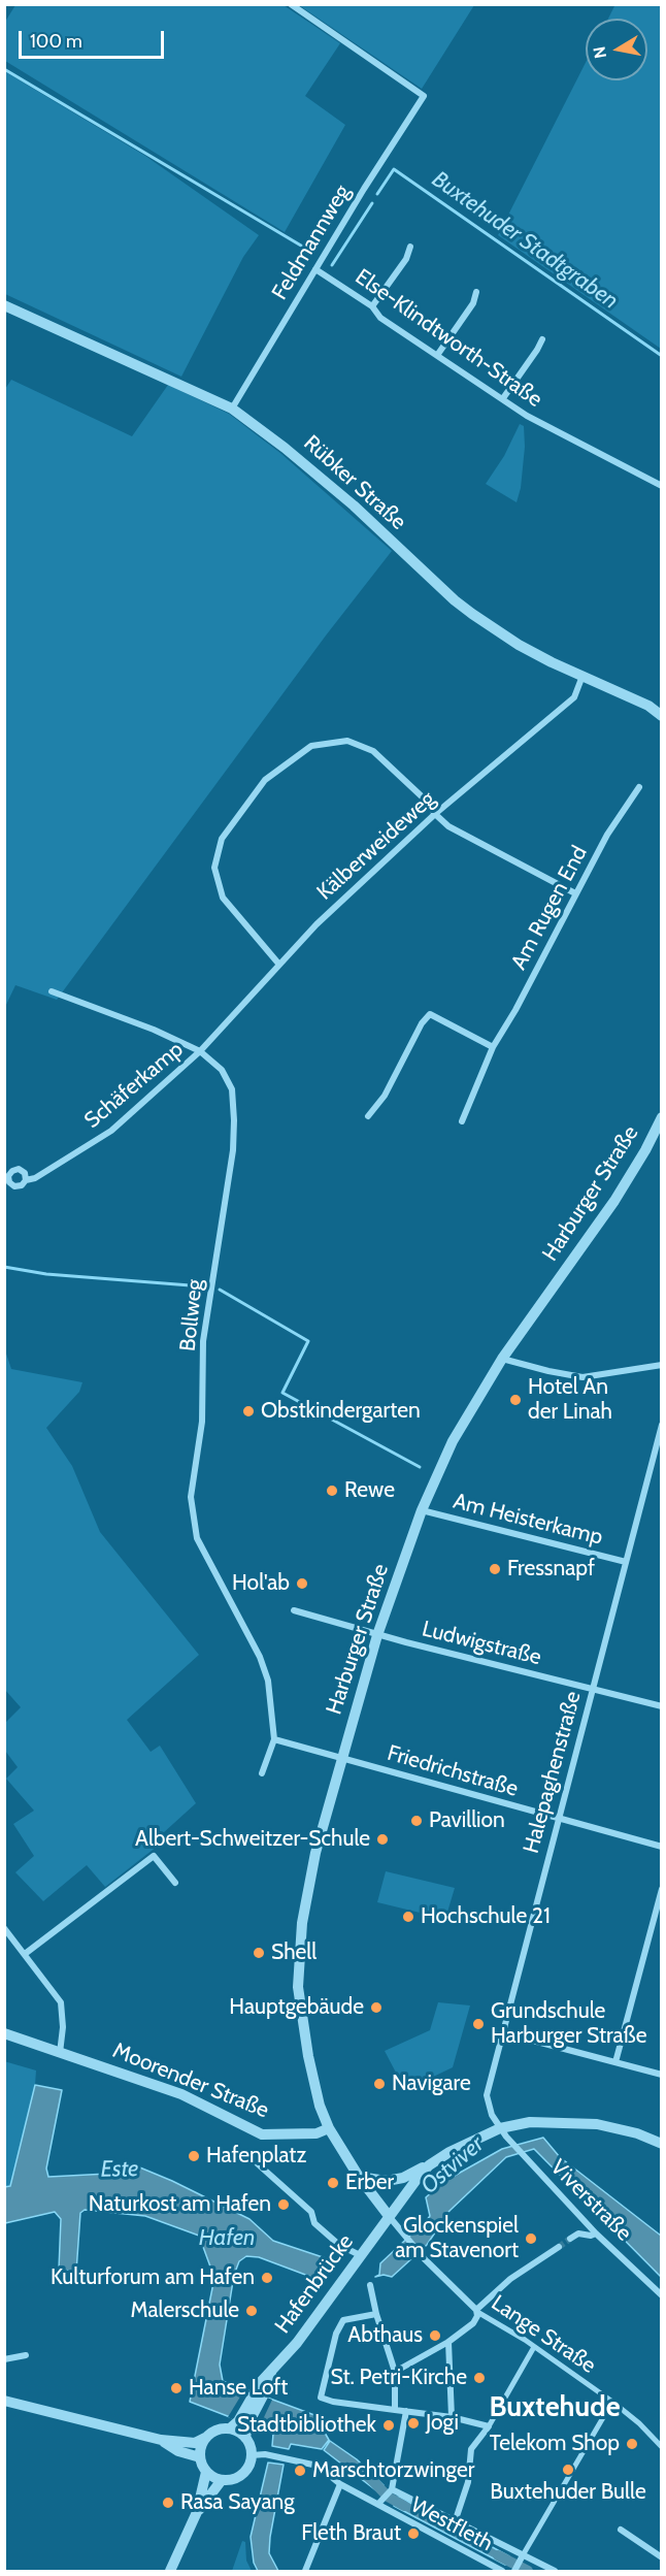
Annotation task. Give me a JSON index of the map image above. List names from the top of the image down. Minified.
{"streets":{"street":["Feldmannweg","Else-Klindtworth-Straße","Rübker Straße","Kälberweideweg","Am Rugen End","Schäferkamp","Harburger Straße","Bollweg","Am Heisterkamp","Ludwigstraße","Friedrichstraße","Halepaghenstraße","Moorender Straße","Viverstraße","Hafenbrücke","Lange Straße","Westfleth"]},"crossings":[["Feldmannweg","Else-Klindtworth-Straße"],["Feldmannweg","Rübker Straße"],["Rübker Straße","Kälberweideweg"],["Kälberweideweg","Schäferkamp"],["Kälberweideweg","Bollweg"],["Schäferkamp","Bollweg"],["Harburger Straße","Am Heisterkamp"],["Harburger Straße","Ludwigstraße"],["Harburger Straße","Friedrichstraße"],["Harburger Straße","Moorender Straße"],["Harburger Straße","Hafenbrücke"],["Harburger Straße","Lange Straße"],["Am Heisterkamp","Halepaghenstraße"],["Ludwigstraße","Halepaghenstraße"],["Friedrichstraße","Halepaghenstraße"],["Halepaghenstraße","Viverstraße"],["Hafenbrücke","Lange Straße"],["Hafenbrücke","Westfleth"]],"districts":["Buxtehude"],"water":["Buxtehuder Stadtgraben","Ostviver","Este","Hafen"],"places":["Hotel An der Linah","Obstkindergarten","Rewe","Fressnapf","Hol'ab","Pavillion","Albert-Schweitzer-Schule","Hochschule 21","Shell","Hauptgebäude","Grundschule Harburger Straße","Navigare","Hafenplatz","Erber","Naturkost am Hafen","Glockenspiel am Stavenort","Kulturforum am Hafen","Malerschule","Abthaus","St. Petri-Kirche","Hanse Loft","Jogi","Stadtbibliothek","Telekom Shop","Buxtehuder Bulle","Marschtorzwinger","Rasa Sayang","Fleth Braut"],"scale_bar":"100 m","north":"left"}
